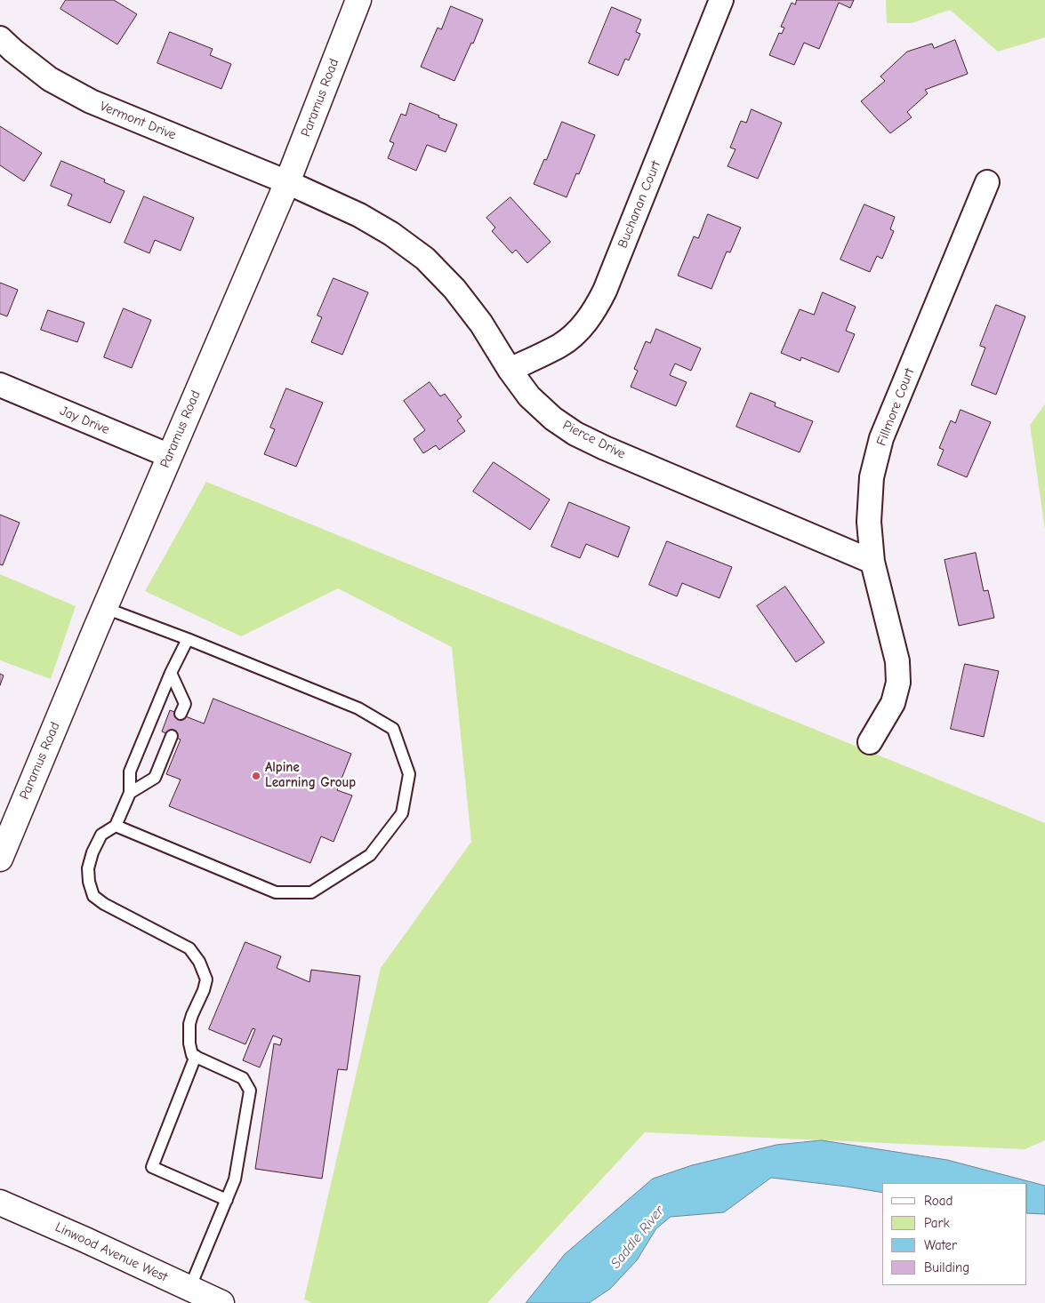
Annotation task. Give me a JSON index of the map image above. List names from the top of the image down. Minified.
{"streets":{"main road":["Paramus Road","Linwood Avenue West"],"street":["Vermont Drive","Buchanan Court","Fillmore Court","Jay Drive","Pierce Drive"]},"crossings":[["Paramus Road","Vermont Drive"],["Paramus Road","Jay Drive"],["Paramus Road","Pierce Drive"],["Vermont Drive","Pierce Drive"],["Buchanan Court","Pierce Drive"],["Fillmore Court","Pierce Drive"]],"water":["Saddle River"],"places":["Alpine Learning Group"],"legend":["Road","Park","Water","Building"]}
